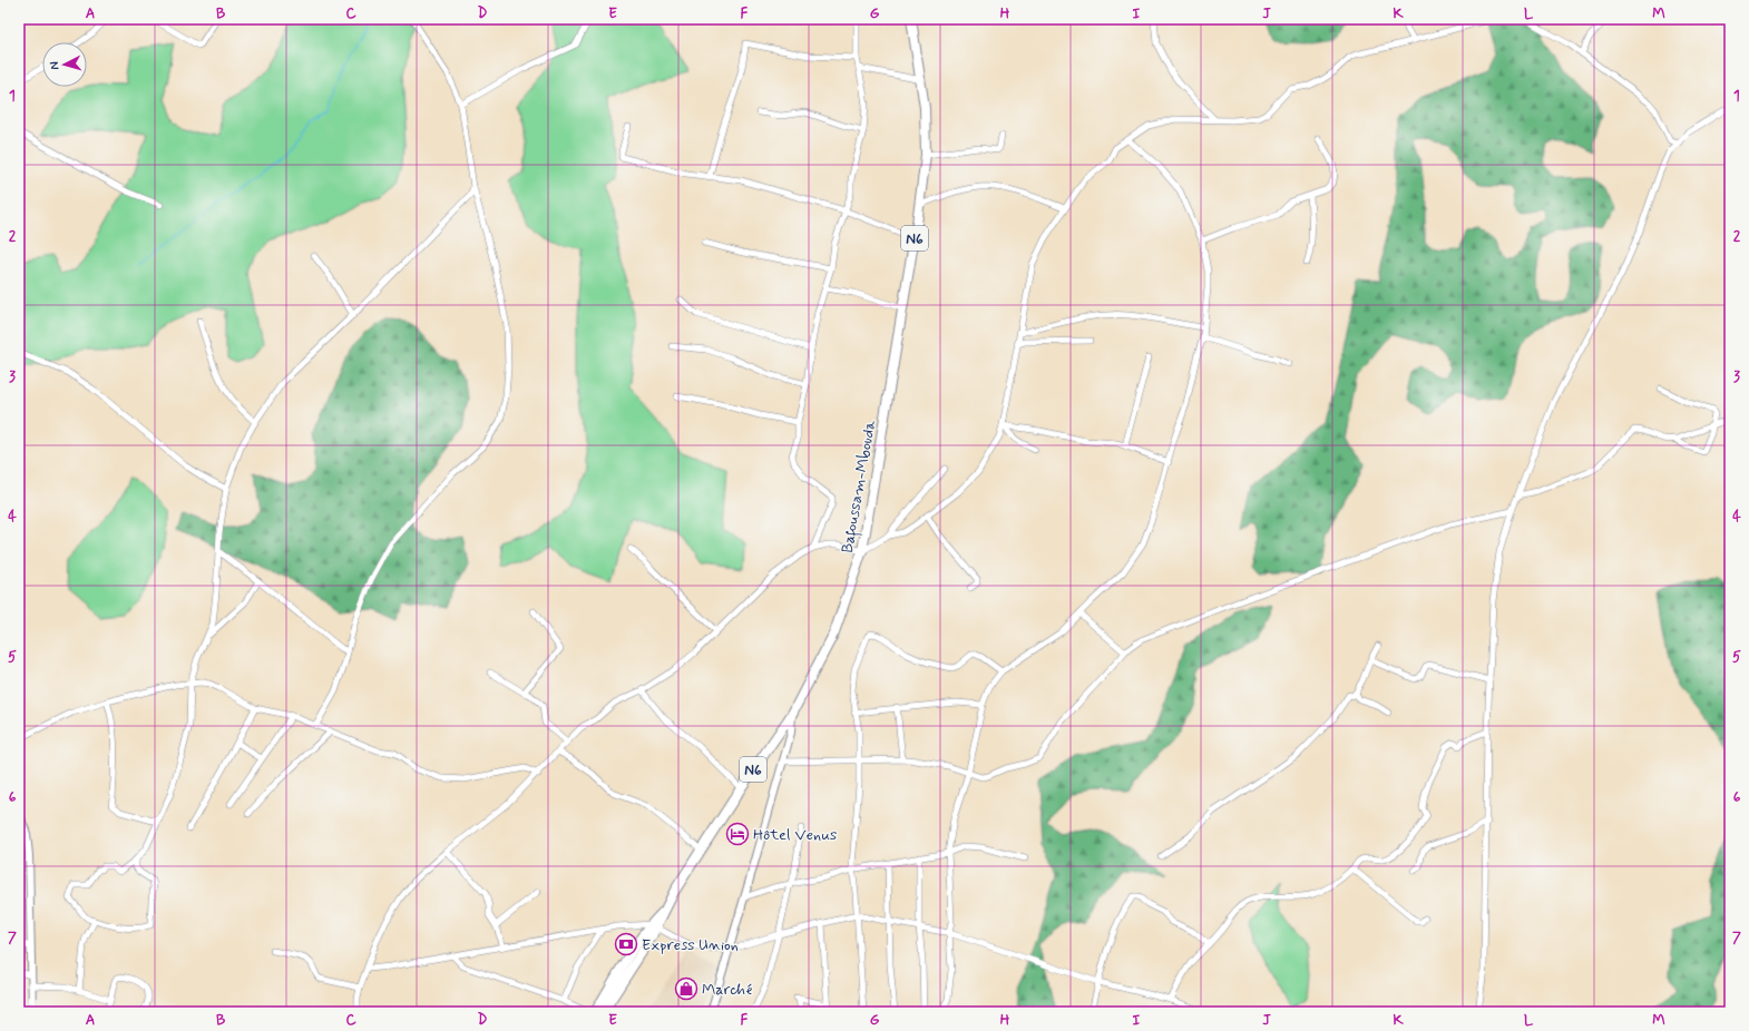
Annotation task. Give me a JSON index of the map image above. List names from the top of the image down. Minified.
{"streets":{"highway":["N6","Bafoussam-Mbouda"]},"places":{"hotel":["Hôtel Venus"],"bank":["Express Union"],"shop":["Marché"]},"north":"left","grid":{"columns":["A","B","C","D","E","F","G","H","I","J","K","L","M"],"rows":["1","2","3","4","5","6","7"]}}
